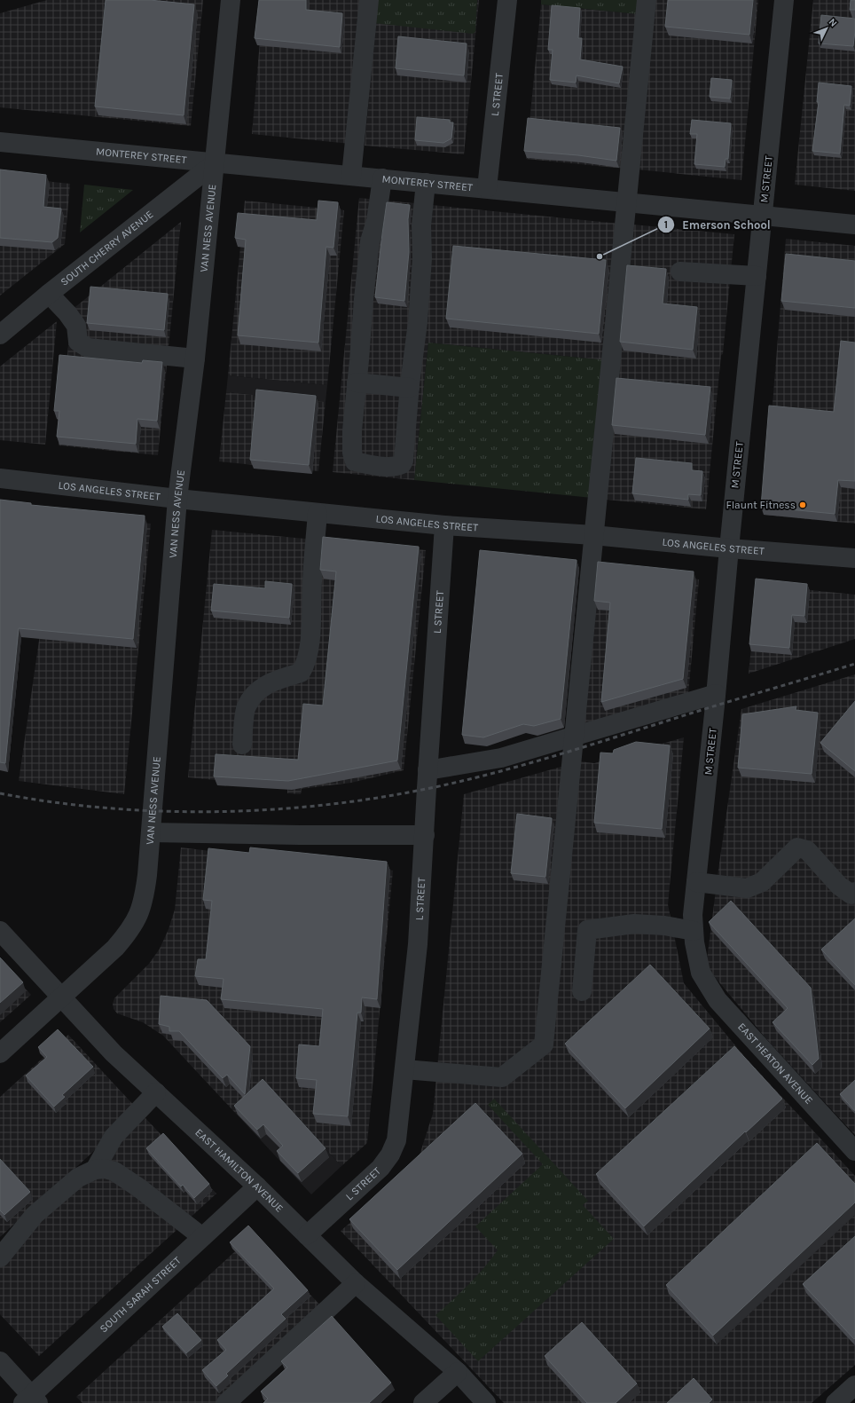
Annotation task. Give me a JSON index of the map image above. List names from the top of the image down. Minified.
{"streets":{"street":["L STREET","MONTEREY STREET","M STREET","VAN NESS AVENUE","SOUTH CHERRY AVENUE","LOS ANGELES STREET","EAST HEATON AVENUE","EAST HAMILTON AVENUE","SOUTH SARAH STREET"]},"crossings":[["L STREET","MONTEREY STREET"],["L STREET","LOS ANGELES STREET"],["L STREET","EAST HAMILTON AVENUE"],["MONTEREY STREET","M STREET"],["MONTEREY STREET","VAN NESS AVENUE"],["MONTEREY STREET","SOUTH CHERRY AVENUE"],["M STREET","LOS ANGELES STREET"],["M STREET","EAST HEATON AVENUE"],["VAN NESS AVENUE","SOUTH CHERRY AVENUE"],["VAN NESS AVENUE","LOS ANGELES STREET"],["VAN NESS AVENUE","EAST HAMILTON AVENUE"],["EAST HAMILTON AVENUE","SOUTH SARAH STREET"]],"places":["Emerson School","Flaunt Fitness"],"north":"top right"}
